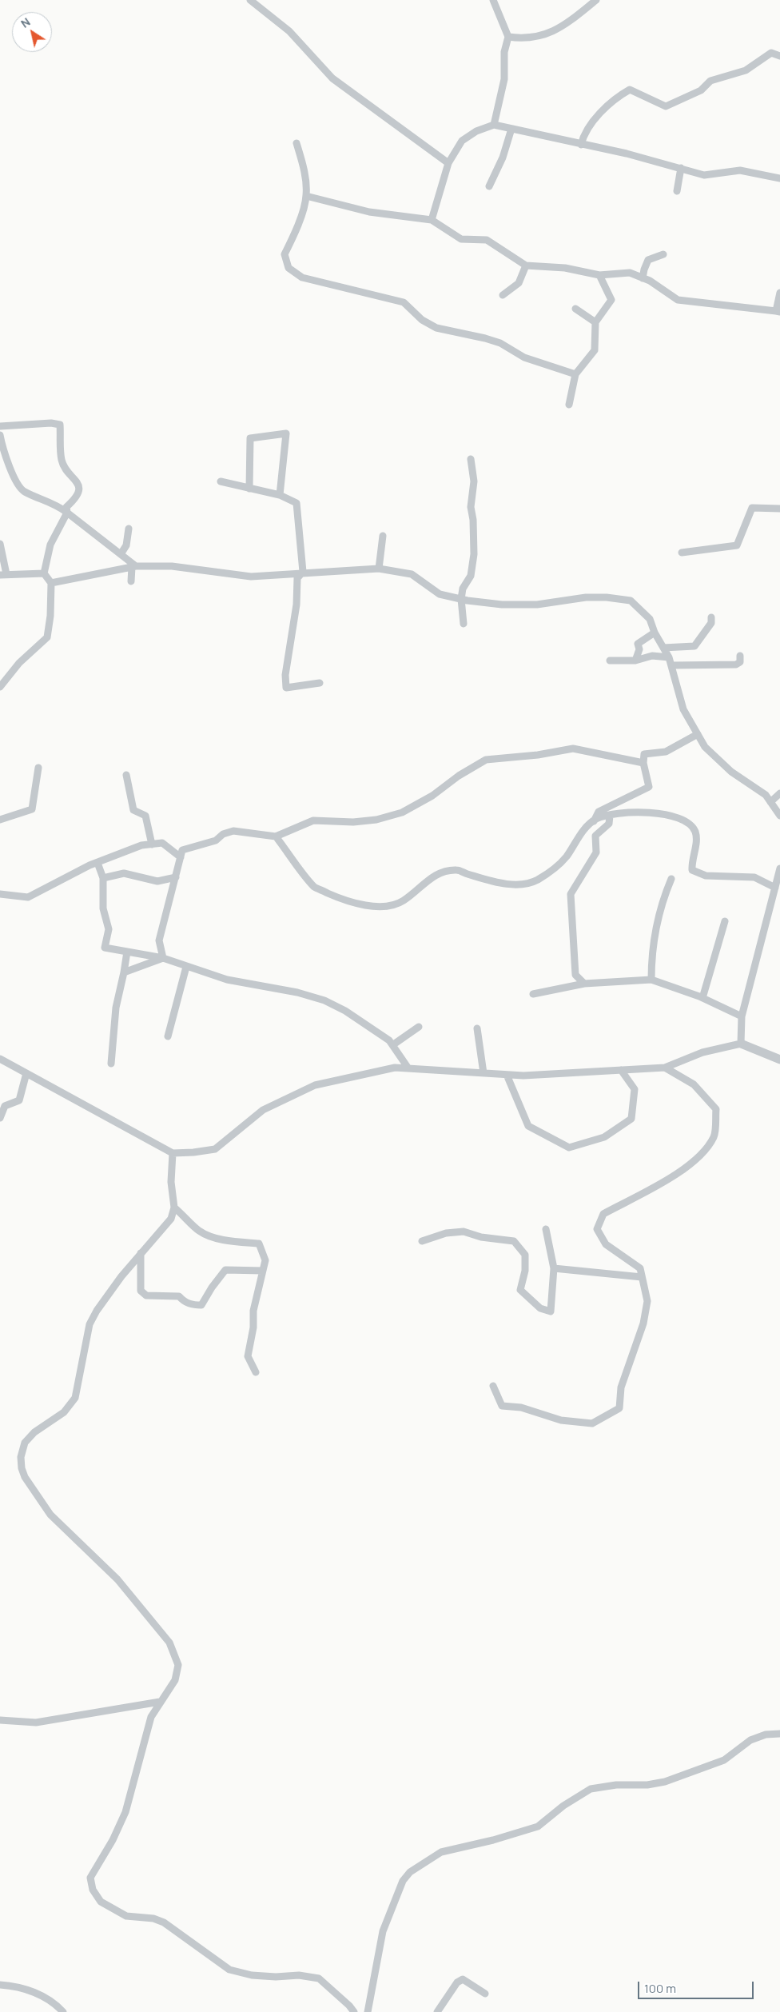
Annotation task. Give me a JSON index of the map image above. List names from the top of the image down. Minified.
{"scale_bar":"100 m","north":"top left"}
